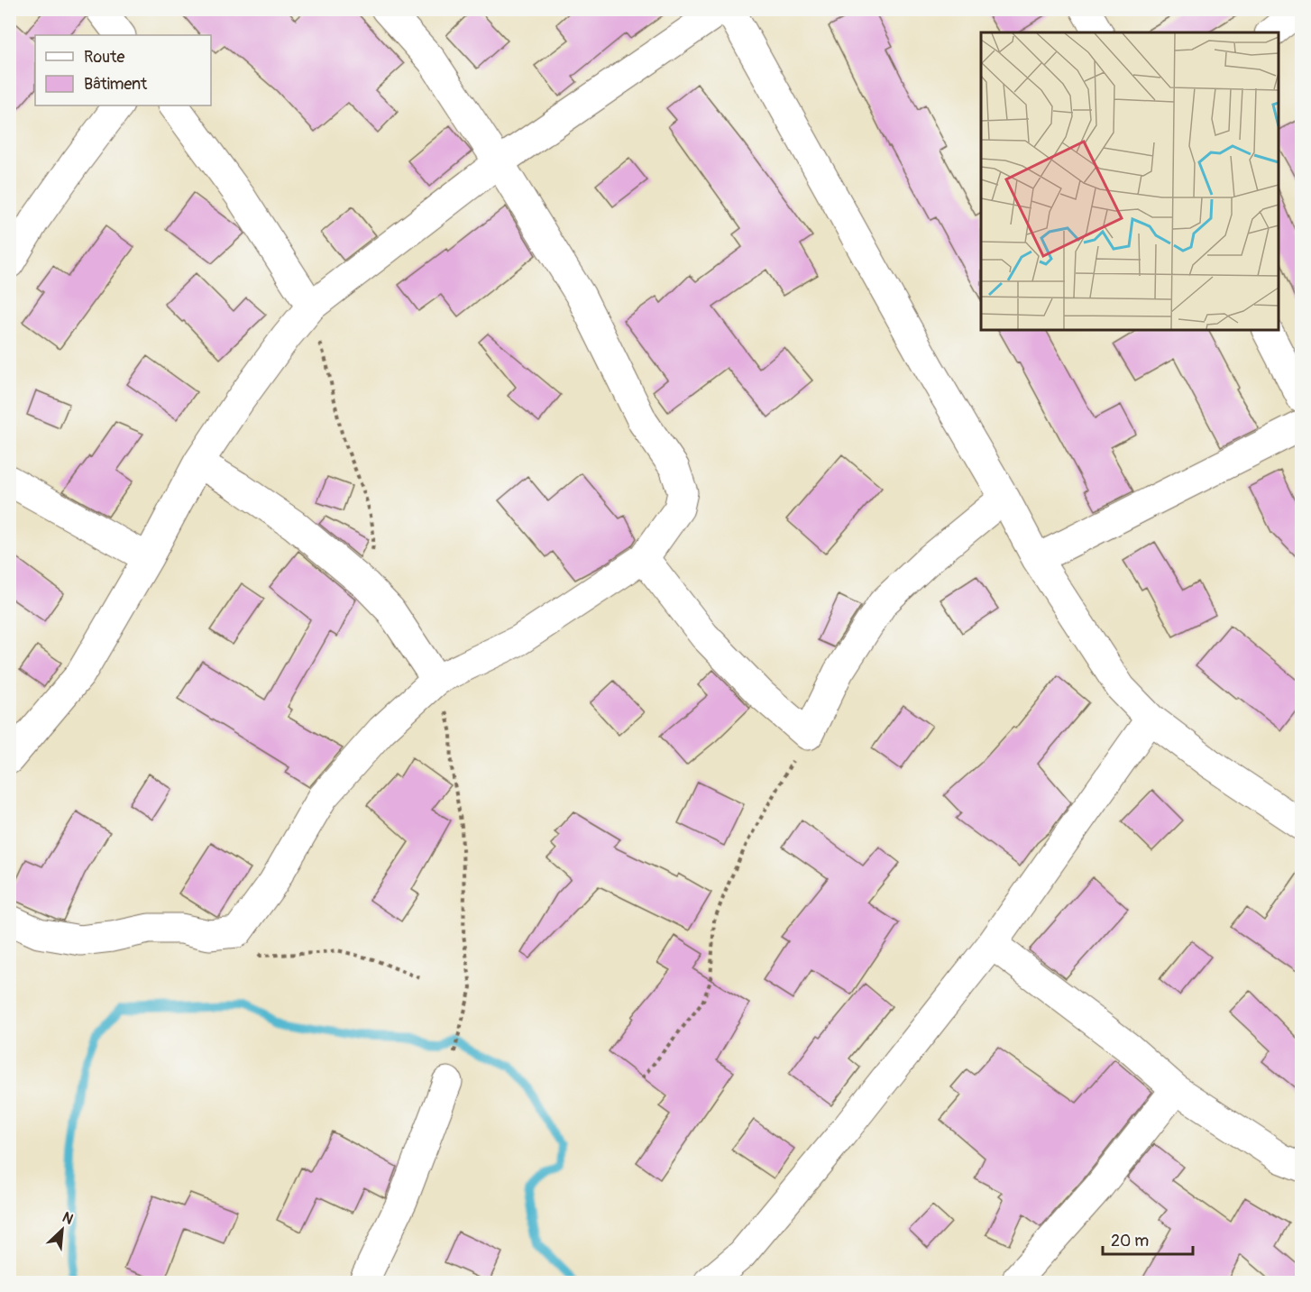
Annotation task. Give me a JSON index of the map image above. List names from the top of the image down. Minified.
{"legend":["Route","Bâtiment"],"scale_bar":"20 m","north":"top right"}
